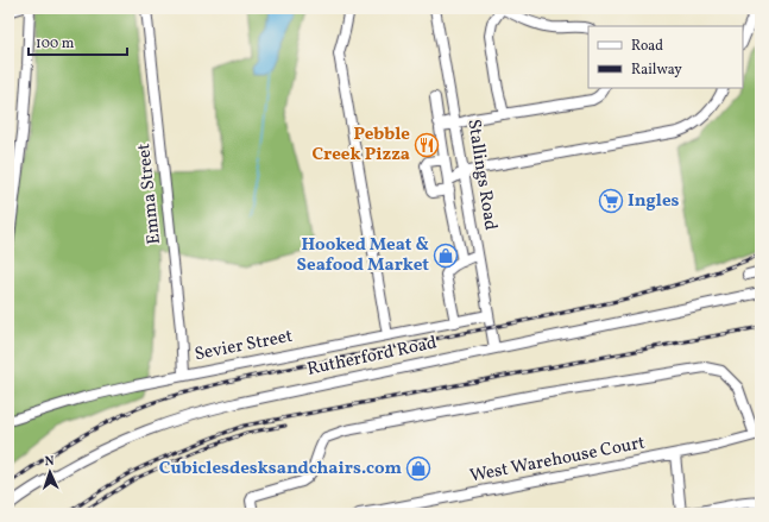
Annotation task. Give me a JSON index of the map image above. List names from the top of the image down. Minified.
{"streets":{"street":["Stallings Road","Emma Street","Sevier Street","Rutherford Road","West Warehouse Court"]},"crossings":[["Stallings Road","Sevier Street"],["Stallings Road","Rutherford Road"],["Emma Street","Sevier Street"]],"places":{"restaurant":["Pebble Creek Pizza"],"supermarket":["Ingles"],"shop":["Hooked Meat & Seafood Market","Cubiclesdesksandchairs.com"]},"legend":["Road","Railway"],"scale_bar":"100 m","north":"top"}
